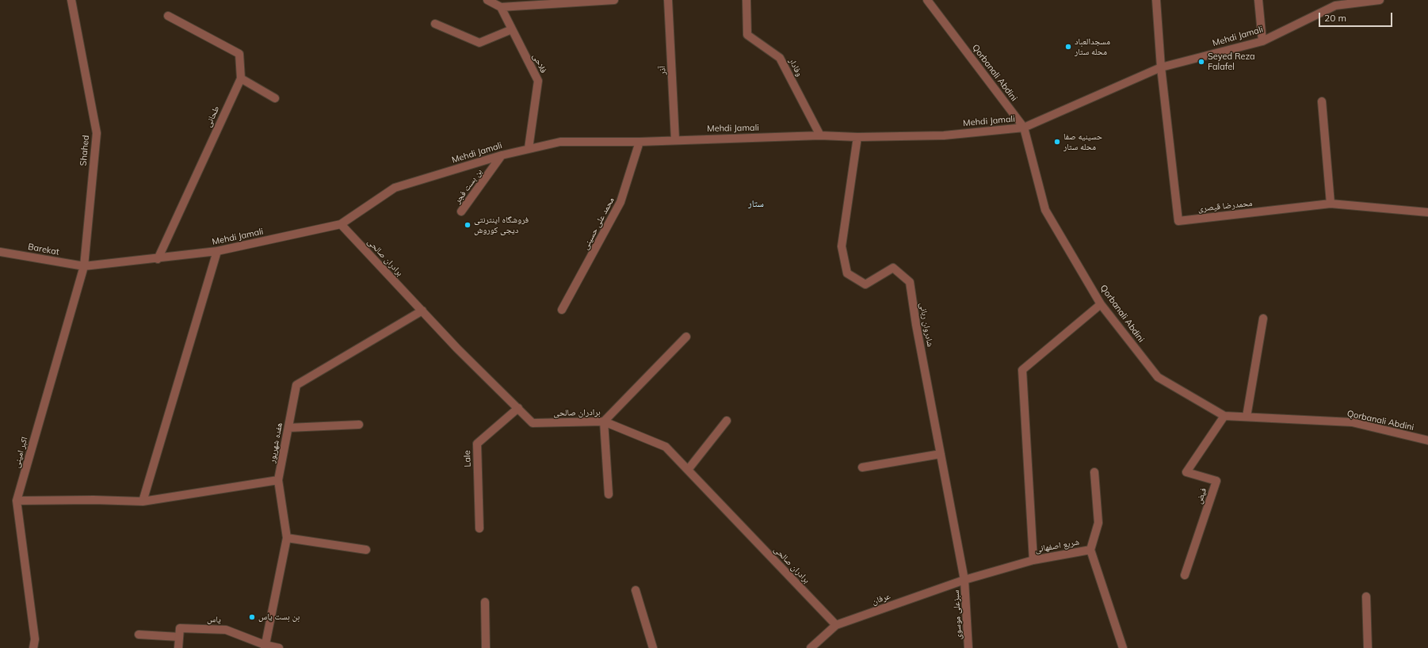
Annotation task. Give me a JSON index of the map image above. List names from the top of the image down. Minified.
{"streets":{"street":["Mehdi Jamali","فلاحی","وفادار","آذر","Qorbanali Abdini","طحانی","Shahed","بن بست فجر","محمدرضا قیصری","محمد علی حسینی","Barekat","برادران صالحی","شادروان ربانی","هفده شهریور","اکبر امینی","Lale","فیض","شریع اصفهانی","عرفان","سبزعلی موسوی","یاس"]},"crossings":[["Mehdi Jamali","فلاحی"],["Mehdi Jamali","وفادار"],["Mehdi Jamali","آذر"],["Mehdi Jamali","Qorbanali Abdini"],["Mehdi Jamali","طحانی"],["Mehdi Jamali","Shahed"],["Mehdi Jamali","بن بست فجر"],["Mehdi Jamali","محمدرضا قیصری"],["Mehdi Jamali","محمد علی حسینی"],["Mehdi Jamali","Barekat"],["Mehdi Jamali","برادران صالحی"],["Mehdi Jamali","شادروان ربانی"],["Mehdi Jamali","اکبر امینی"],["Qorbanali Abdini","فیض"],["Shahed","Barekat"],["Shahed","اکبر امینی"],["Barekat","اکبر امینی"],["برادران صالحی","هفده شهریور"],["برادران صالحی","Lale"],["برادران صالحی","عرفان"],["شادروان ربانی","شریع اصفهانی"],["شادروان ربانی","عرفان"],["شادروان ربانی","سبزعلی موسوی"],["هفده شهریور","یاس"],["شریع اصفهانی","عرفان"],["شریع اصفهانی","سبزعلی موسوی"],["عرفان","سبزعلی موسوی"]],"districts":["ستار"],"places":["مسجدالعباد محله ستار","Seyed Reza Falafel","حسینیه صفا محله ستار","فروشگاه اینترنتی دیجی کوروش","بن بست یاس"],"scale_bar":"20 m"}
